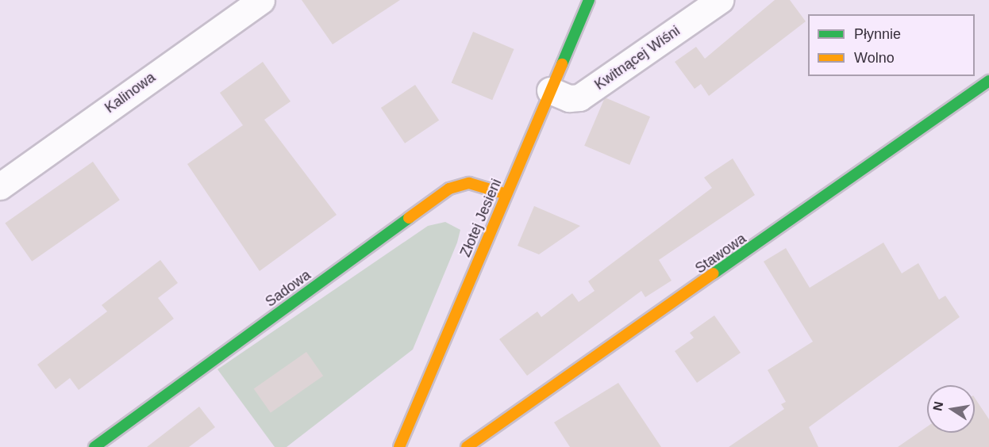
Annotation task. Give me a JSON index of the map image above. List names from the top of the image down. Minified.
{"streets":{"street":["Kwitnącej Wiśni","Kalinowa","Złotej Jesieni","Stawowa","Sadowa"]},"crossings":[["Kwitnącej Wiśni","Złotej Jesieni"],["Złotej Jesieni","Sadowa"]],"legend":["Płynnie","Wolno"],"north":"left"}
